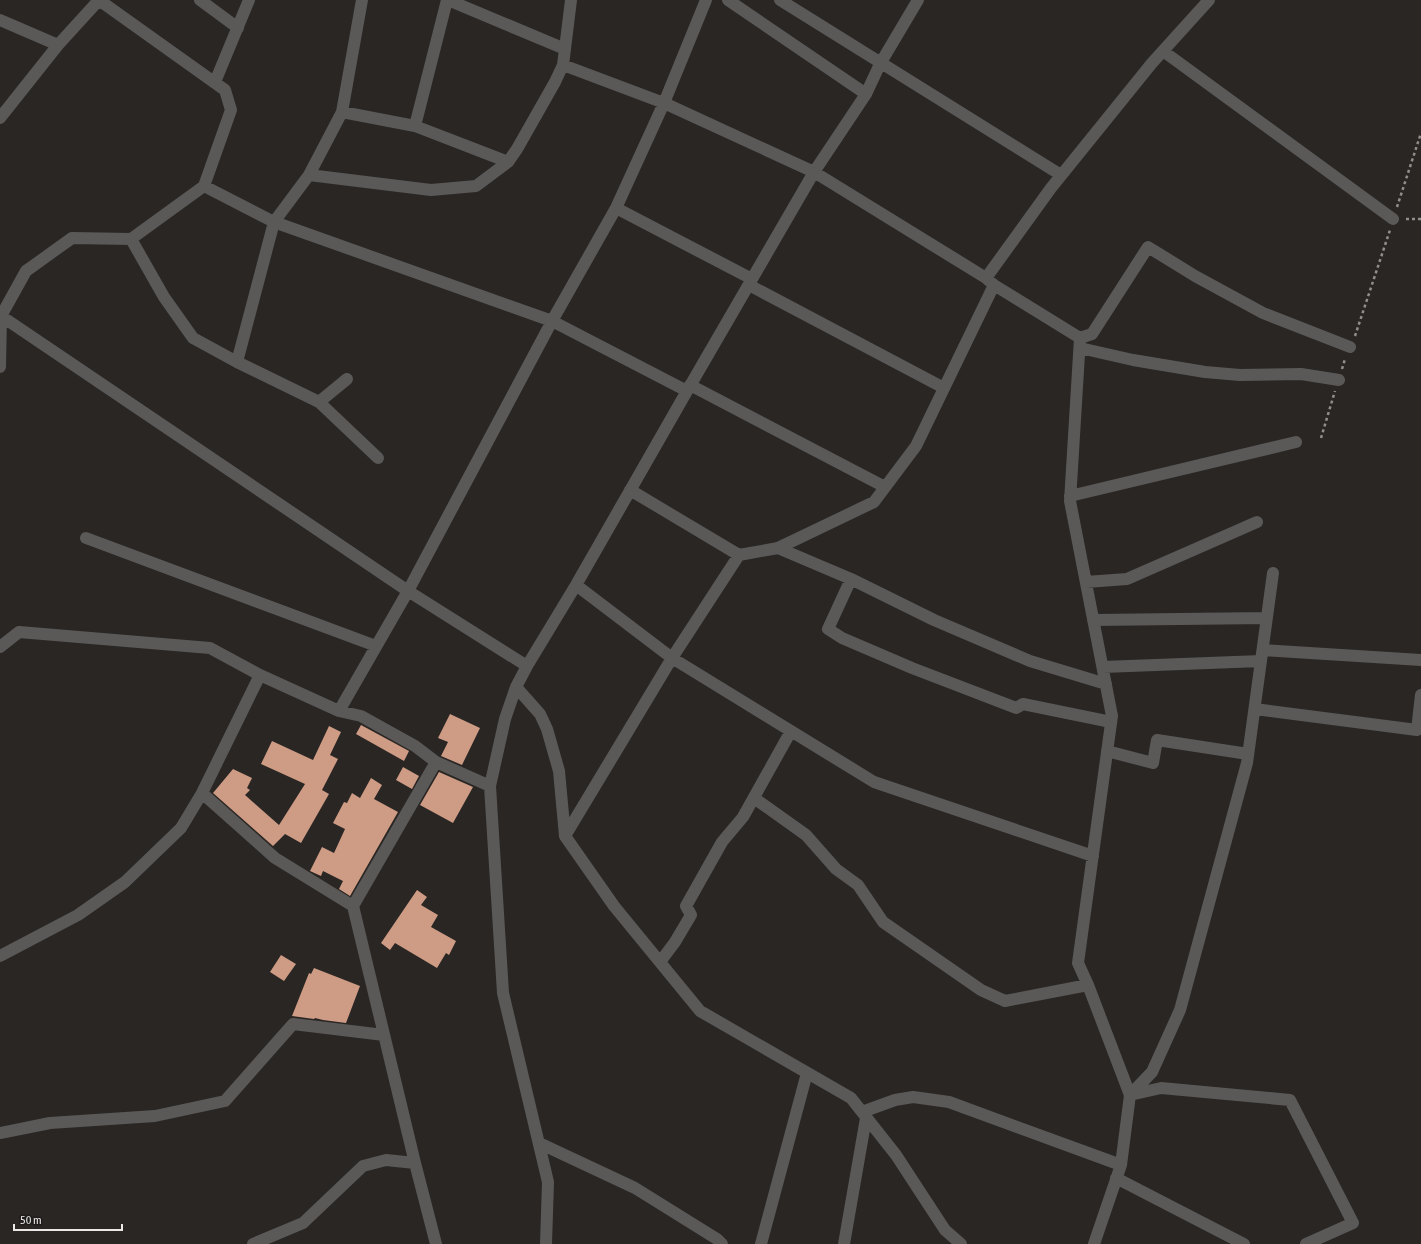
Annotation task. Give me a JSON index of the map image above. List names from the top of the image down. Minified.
{"scale_bar":"50 m"}
